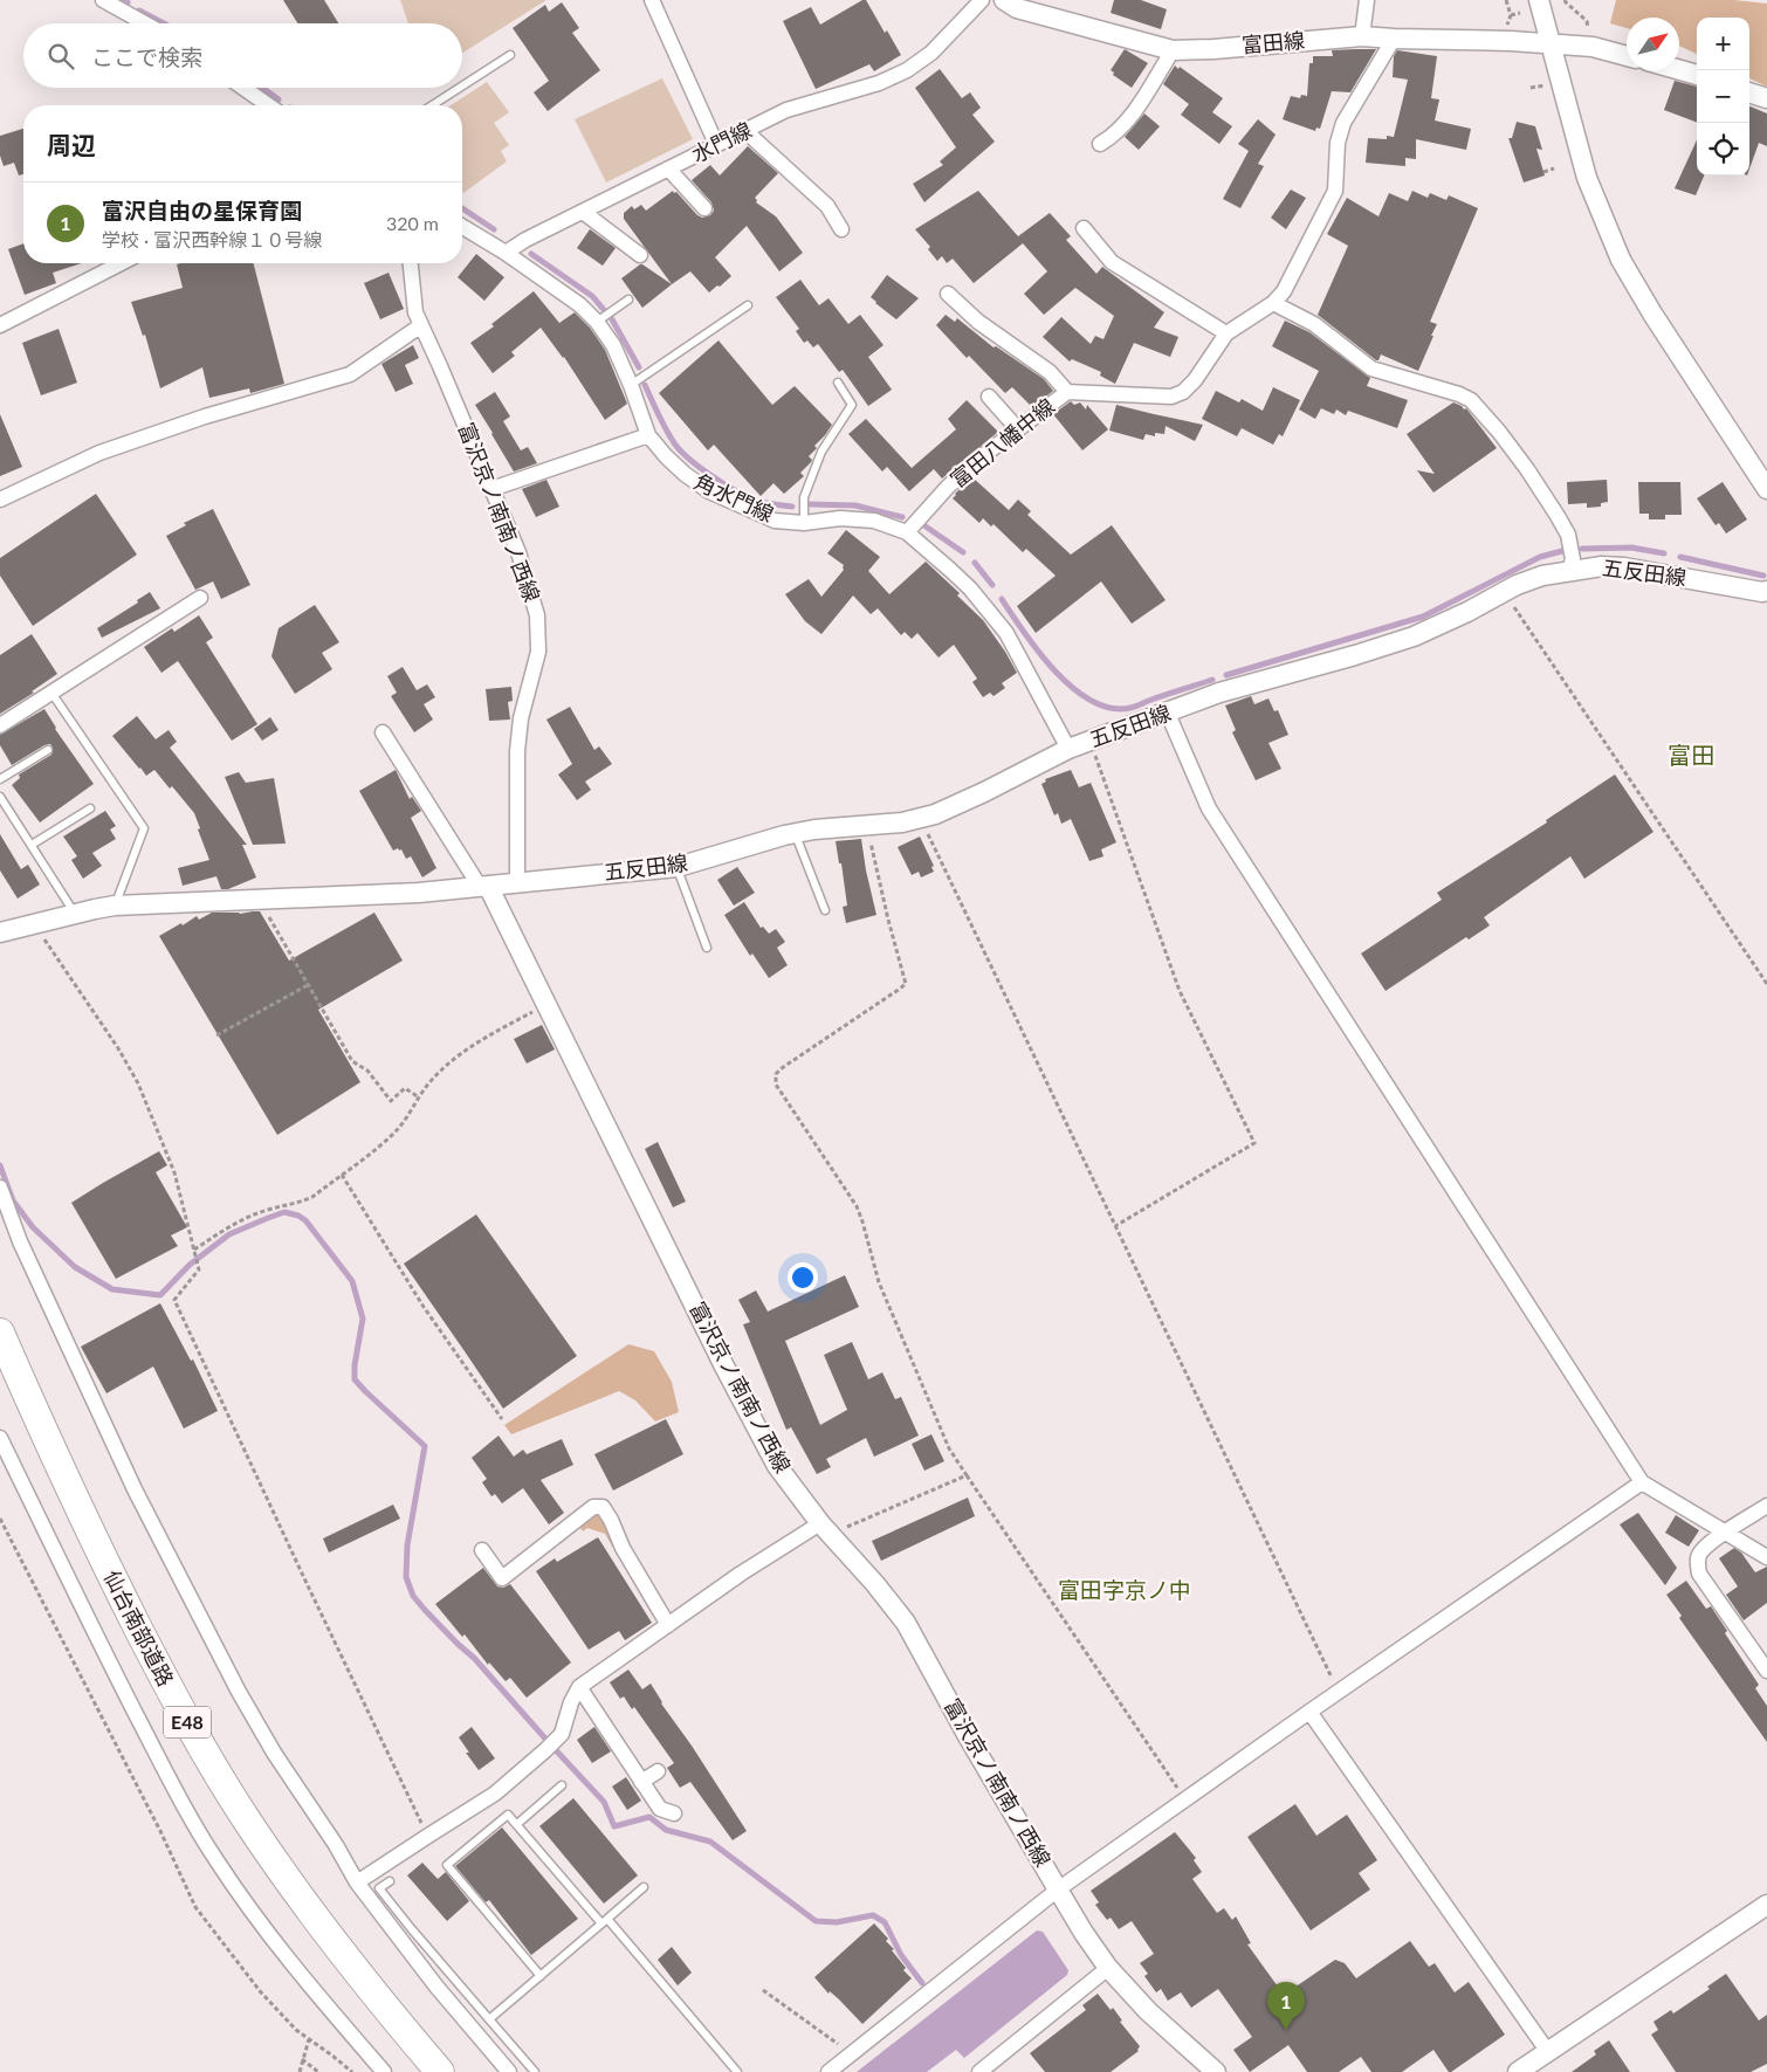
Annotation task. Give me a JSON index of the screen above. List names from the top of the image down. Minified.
{"streets":{"highway":["仙台南部道路","E48"],"street":["富田線","水門線","富田八幡中線","角水門線","富沢京ノ南南ノ西線","五反田線"]},"crossings":[["富田線","富田八幡中線"],["水門線","角水門線"],["富田八幡中線","角水門線"],["角水門線","五反田線"],["富沢京ノ南南ノ西線","五反田線"]],"districts":["富田","富田字京ノ中"],"north":"top right","page":{"map_buttons":["+","−"],"search":"ここで検索","heading":"周辺","list":[{"mark":"1","name":"富沢自由の星保育園","note":"学校 · 富沢西幹線１０号線","value":"320 m"}],"pins":"1"}}
